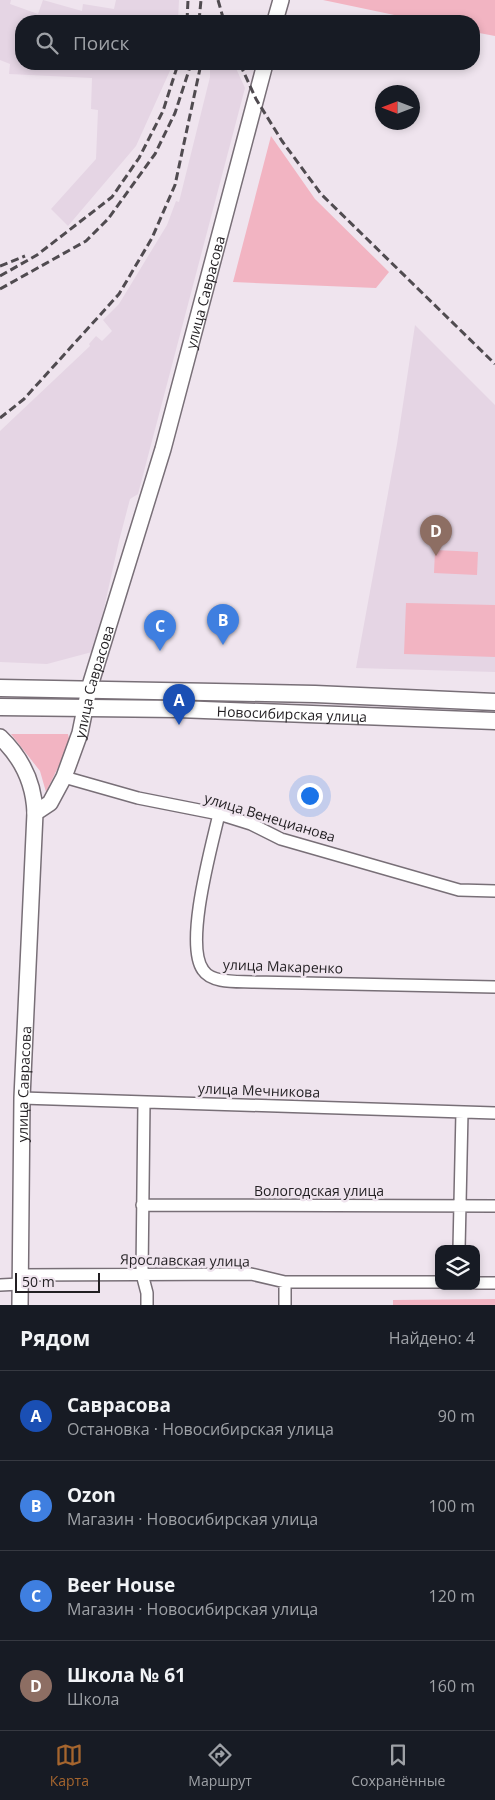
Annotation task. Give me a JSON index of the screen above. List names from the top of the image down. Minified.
{"streets":{"main road":["Новосибирская улица"],"street":["улица Саврасова","улица Венецианова","улица Макаренко","улица Мечникова","Вологодская улица","Ярославская улица"]},"crossings":[["улица Саврасова","Новосибирская улица"],["улица Саврасова","улица Венецианова"],["улица Саврасова","улица Мечникова"],["улица Саврасова","Ярославская улица"],["улица Венецианова","улица Макаренко"]],"scale_bar":"50 m","north":"left","page":{"search":"Поиск","pins":["D","B","C","A"],"scale":"50 m","heading":["Рядом","Найдено: 4"],"list":[{"mark":"A","name":"Саврасова","note":"Остановка · Новосибирская улица","value":"90 m"},{"mark":"B","name":"Ozon","note":"Магазин · Новосибирская улица","value":"100 m"},{"mark":"C","name":"Beer House","note":"Магазин · Новосибирская улица","value":"120 m"},{"mark":"D","name":"Школа № 61","note":"Школа","value":"160 m"}],"nav":["Карта","Маршрут","Сохранённые"]}}
